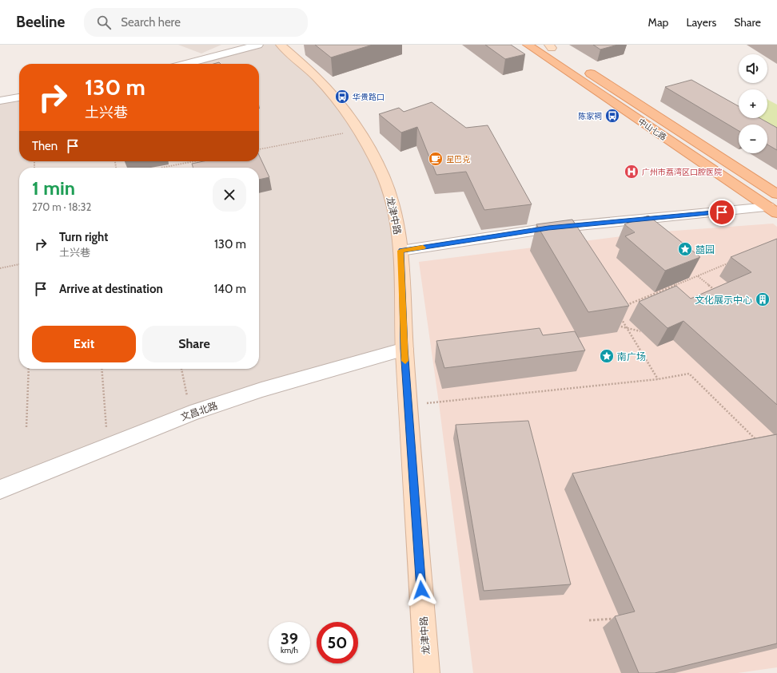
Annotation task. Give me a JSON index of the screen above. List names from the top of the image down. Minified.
{"streets":{"main road":["中山七路","龙津中路"],"street":["文昌北路"]},"crossings":[["龙津中路","文昌北路"]],"places":{"bus stop":["华贵路口","陈家祠"],"cafe":["星巴克"],"hospital":["广州市荔湾区口腔医院"],"place":["囍园","南广场"],"building":["文化展示中心"]},"page":{"header":"Beeline","search":"Search here","nav":["Map","Layers","Share"],"map_buttons":["+","−"],"turn":["130 m","土兴巷"],"then":"Then","heading":["1 min","270 m · 18:32"],"list":[{"name":"Turn right","note":"土兴巷","value":"130 m"},{"name":"Arrive at destination","value":"140 m"}],"buttons":["Exit","Share"],"speed":"39 km/h","limit":"50"}}
